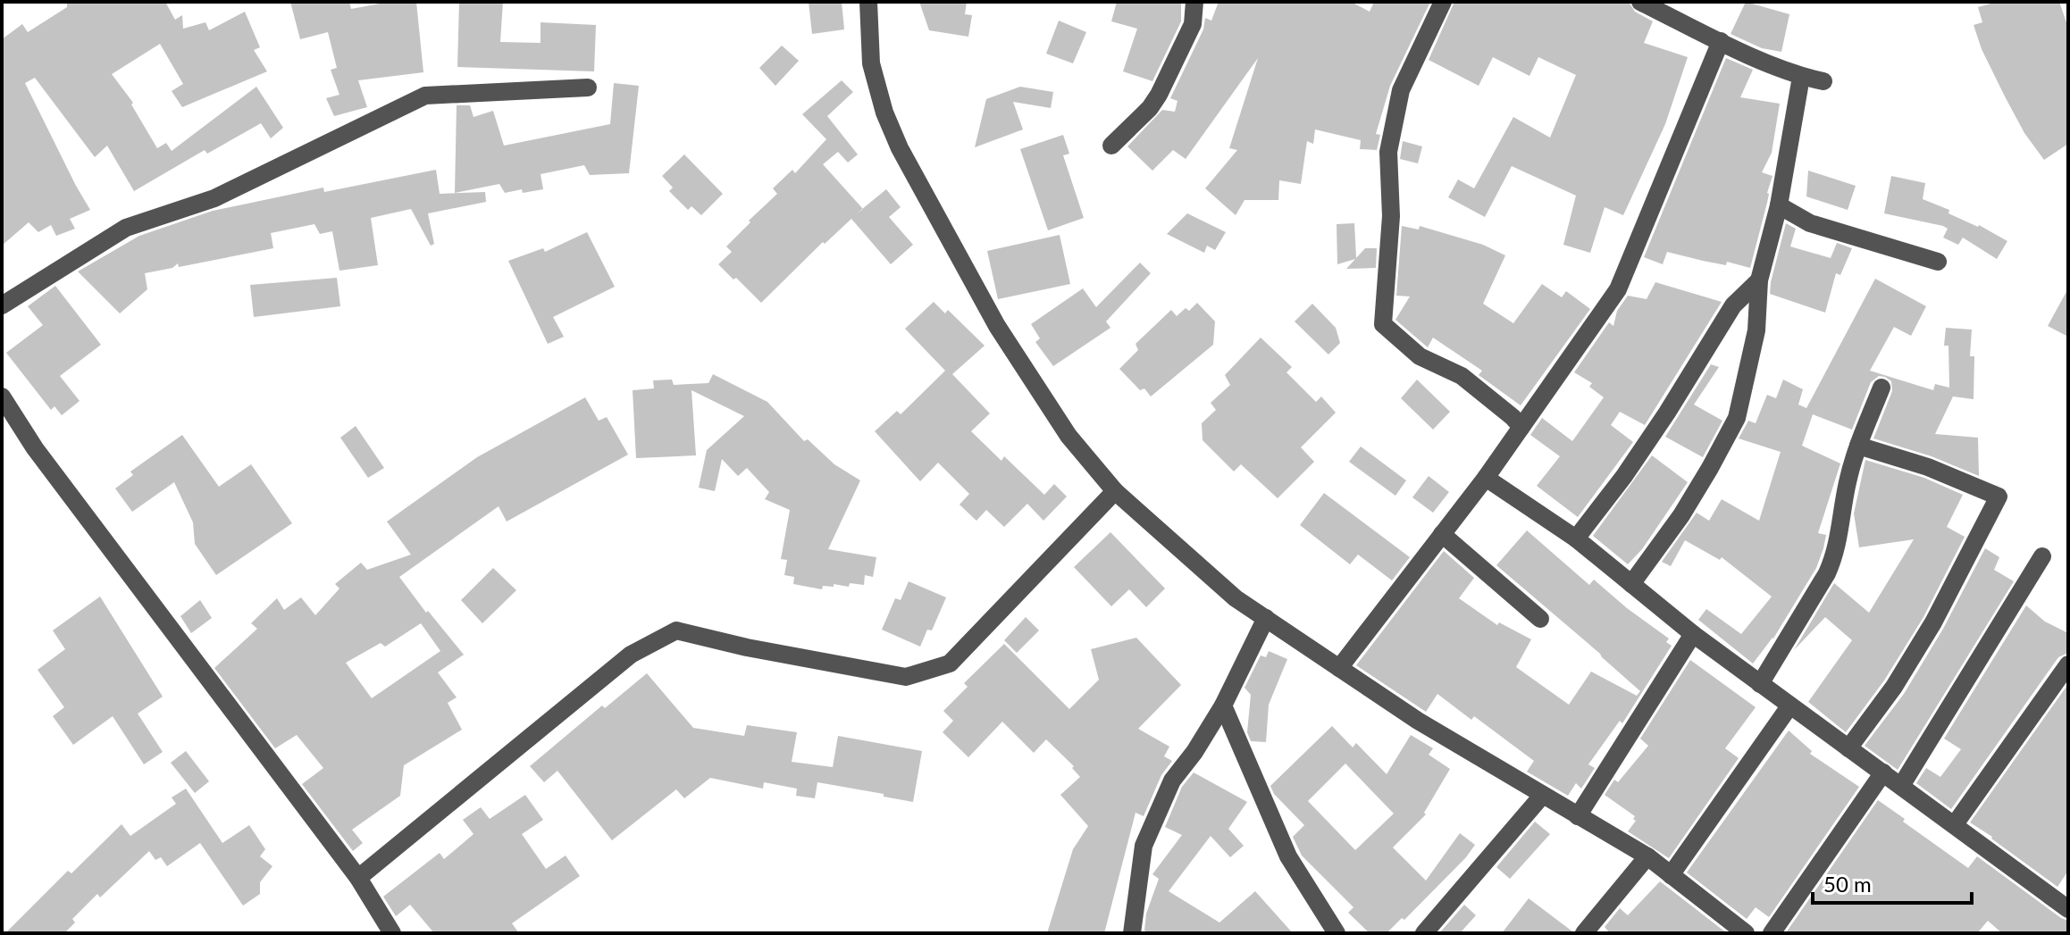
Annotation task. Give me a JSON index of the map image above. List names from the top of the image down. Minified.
{"scale_bar":"50 m"}
